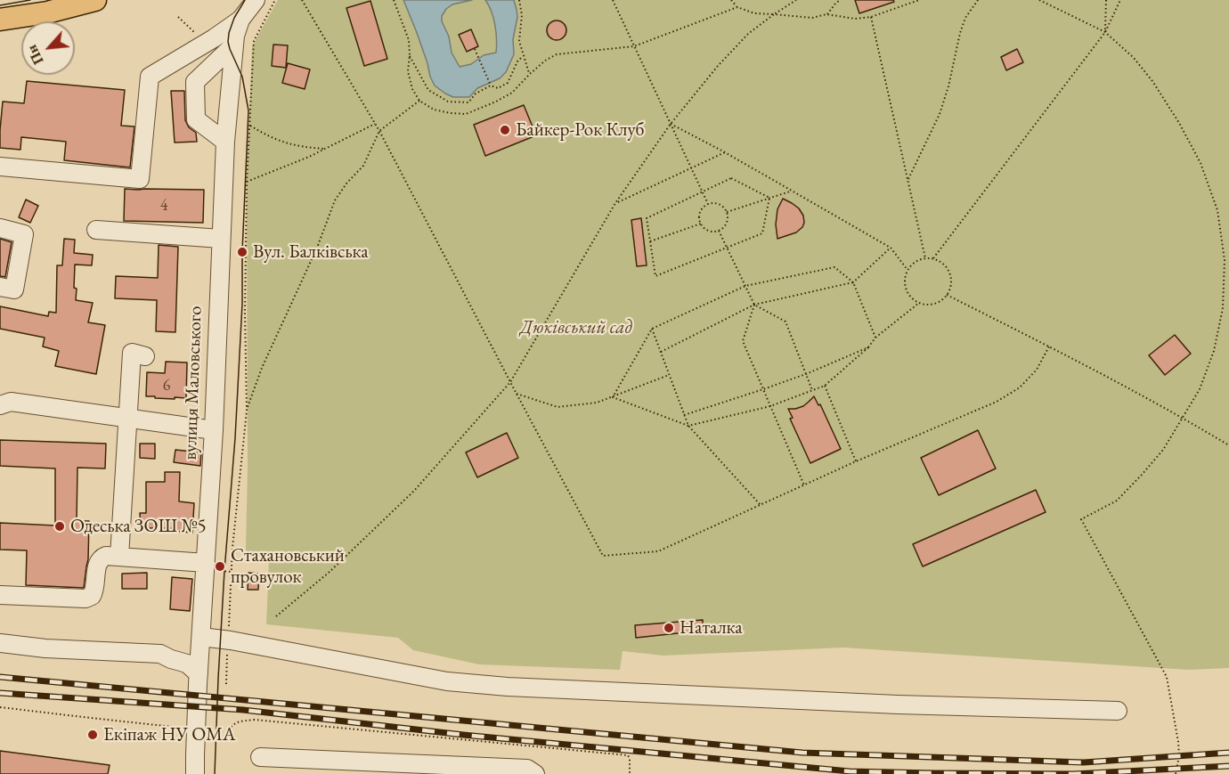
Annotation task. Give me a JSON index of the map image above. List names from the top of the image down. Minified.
{"streets":{"street":["вулиця Маловського"]},"parks":["Дюківський сад"],"places":["Байкер-Рок Клуб","Вул. Балківська","Одеська ЗОШ №5","Стахановський провулок","Наталка","Екіпаж НУ ОМА"],"house_numbers":["4","6"],"north":"bottom left"}
